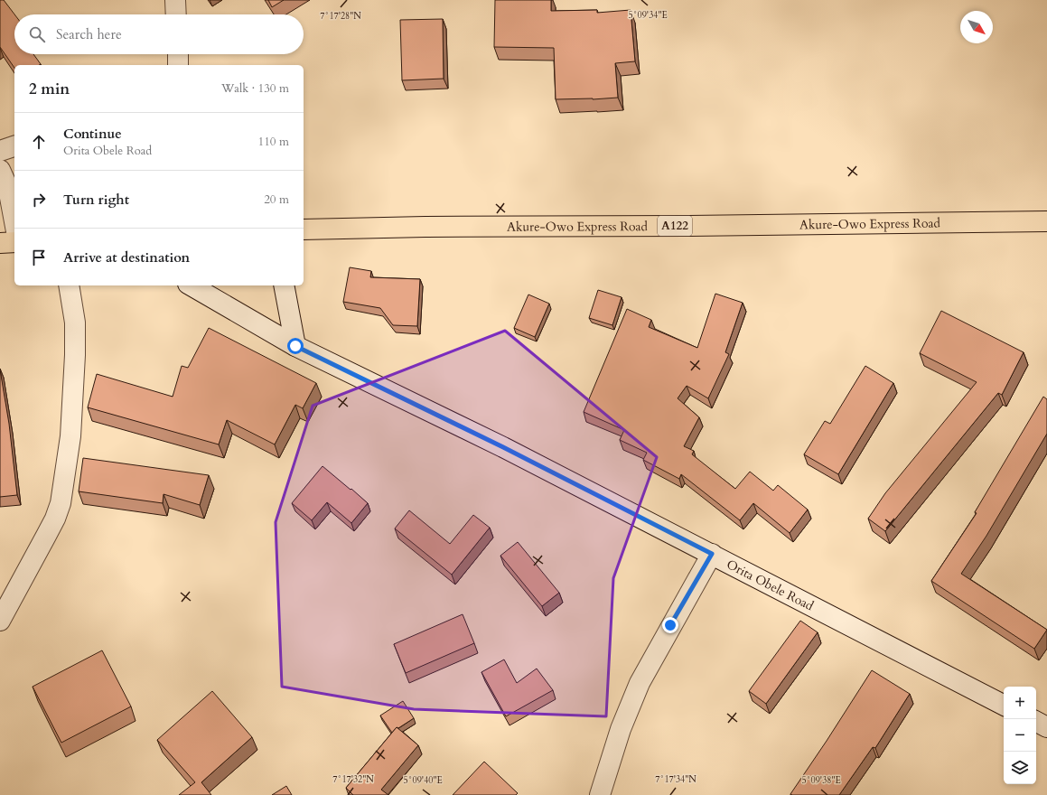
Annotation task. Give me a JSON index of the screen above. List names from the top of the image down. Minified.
{"streets":{"highway":["Akure-Owo Express Road","A122"],"main road":["Orita Obele Road"]},"north":"bottom right","page":{"search":"Search here","heading":["2 min","Walk · 130 m"],"list":[["Continue","Orita Obele Road","110 m"],["Turn right","20 m"],"Arrive at destination"],"map_buttons":["+","−"]},"coordinates":["5°09'34\"E","7°17'28\"N","7°17'32\"N","7°17'34\"N","5°09'40\"E","5°09'38\"E"]}
